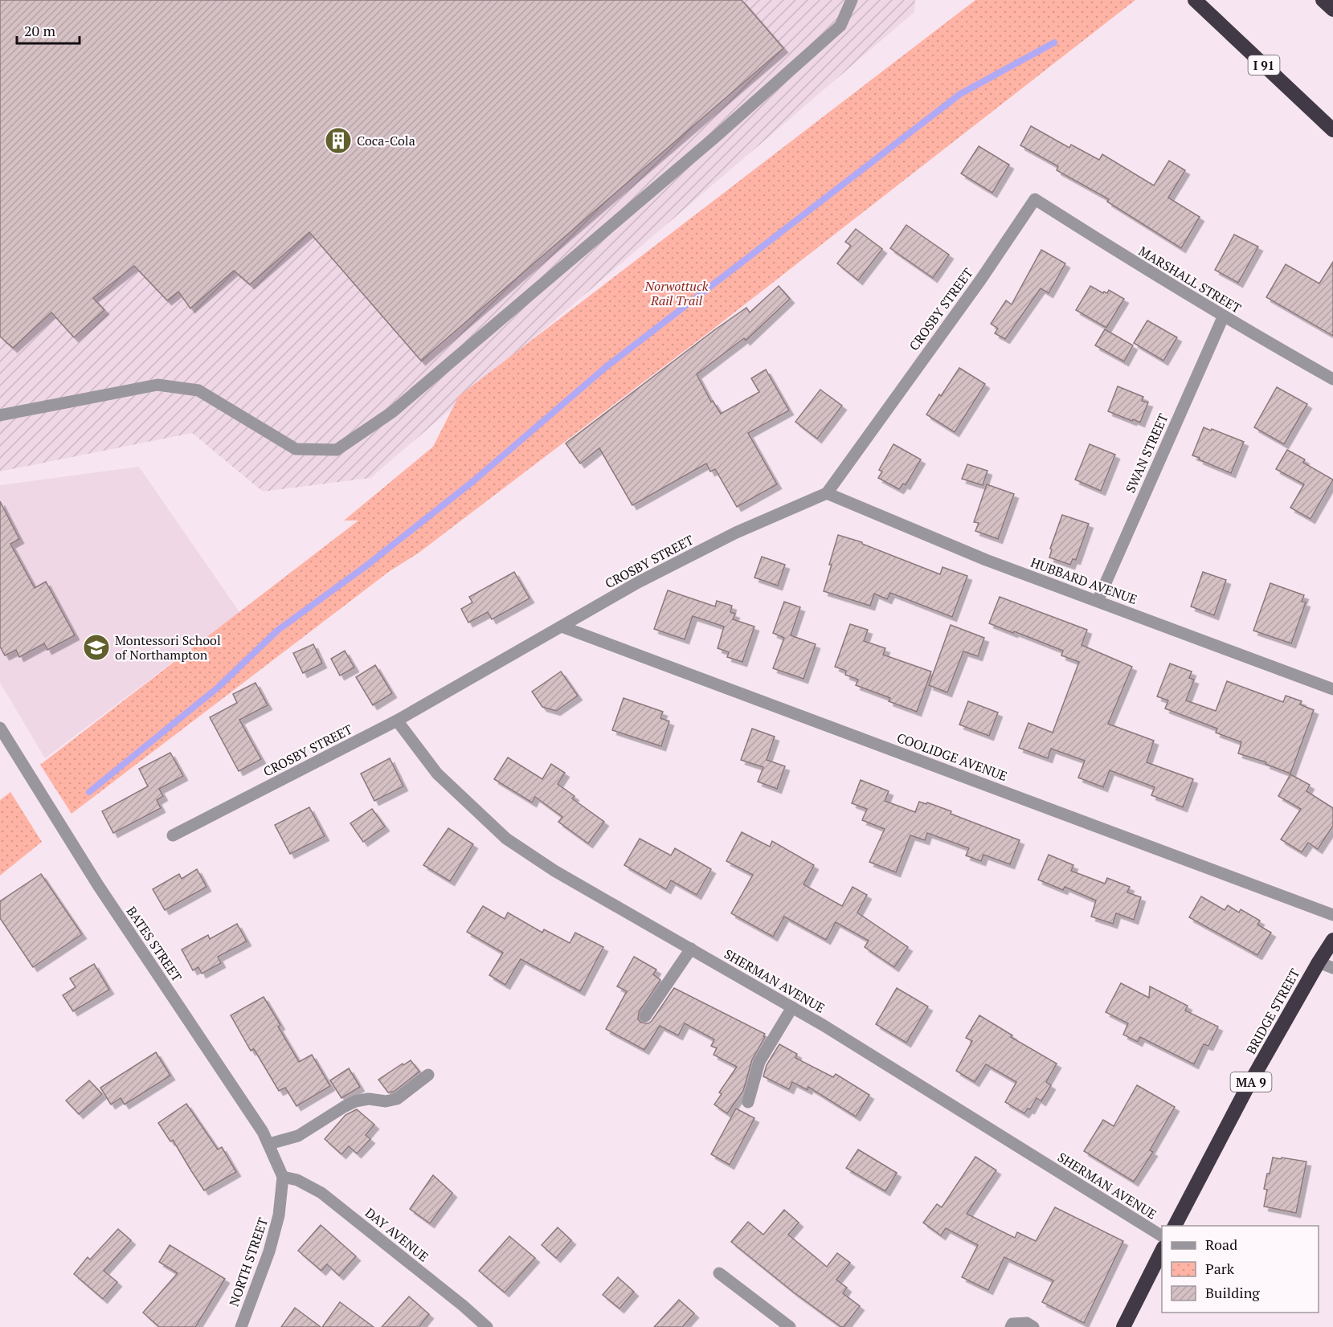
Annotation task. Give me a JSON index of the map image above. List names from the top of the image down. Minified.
{"streets":{"highway":["I 91","BRIDGE STREET","MA 9"],"street":["MARSHALL STREET","CROSBY STREET","SWAN STREET","HUBBARD AVENUE","COOLIDGE AVENUE","BATES STREET","SHERMAN AVENUE","DAY AVENUE","NORTH STREET"]},"crossings":[["MARSHALL STREET","CROSBY STREET"],["MARSHALL STREET","SWAN STREET"],["CROSBY STREET","HUBBARD AVENUE"],["CROSBY STREET","COOLIDGE AVENUE"],["CROSBY STREET","SHERMAN AVENUE"],["SWAN STREET","HUBBARD AVENUE"],["BATES STREET","DAY AVENUE"],["BATES STREET","NORTH STREET"],["DAY AVENUE","NORTH STREET"]],"parks":["Norwottuck Rail Trail"],"places":{"building":["Coca-Cola"],"school or university":["Montessori School of Northampton"]},"legend":["Road","Park","Building"],"scale_bar":"20 m"}
